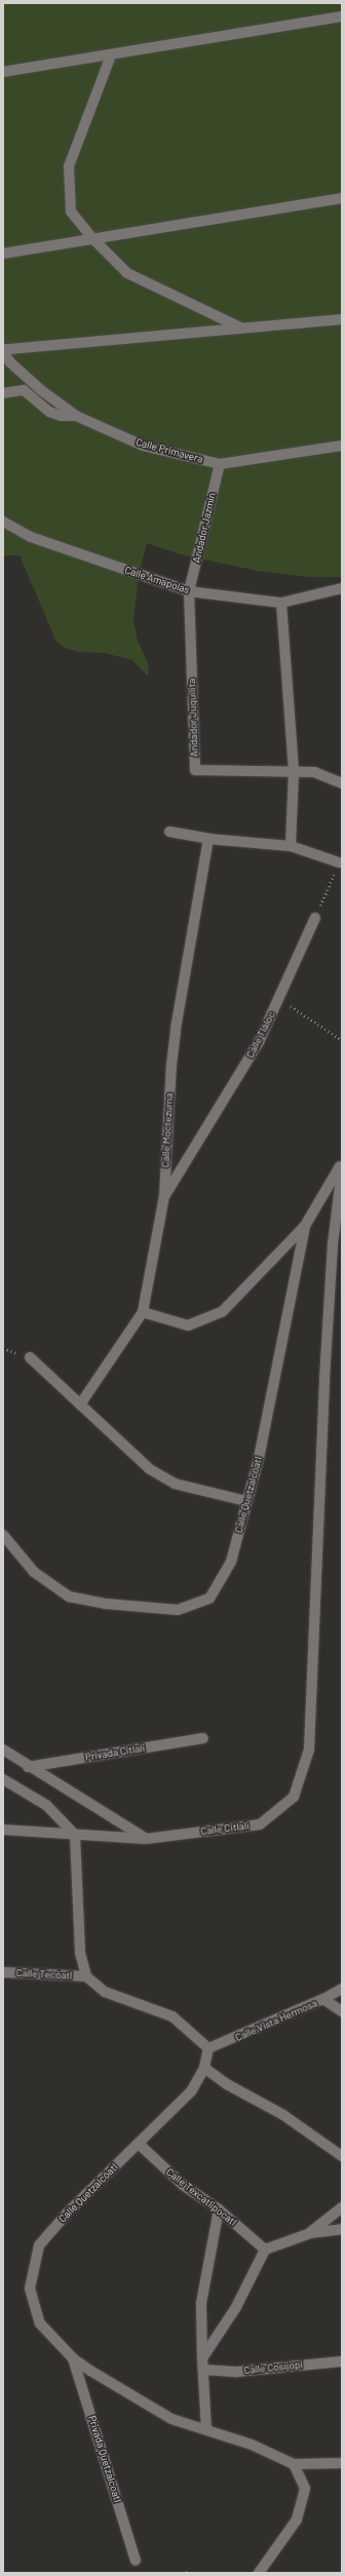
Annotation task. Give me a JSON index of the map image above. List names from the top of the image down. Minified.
{"streets":{"street":["Calle Primavera","Andador Jazmín","Calle Amapolas","Andador Juquilita","Calle Tláloc","Calle Moctezuma","Calle Quetzalcóatl","Privada Citlali","Calle Citlali","Calle Tecóatl","Calle Vista Hermosa","Calle Texcatlipocatl","Calle Cosijopí","Privada Quetzalcoatl"]},"crossings":[["Calle Primavera","Andador Jazmín"],["Andador Jazmín","Calle Amapolas"],["Andador Jazmín","Andador Juquilita"],["Calle Amapolas","Andador Juquilita"],["Calle Tláloc","Calle Moctezuma"],["Calle Quetzalcóatl","Calle Vista Hermosa"],["Calle Quetzalcóatl","Calle Texcatlipocatl"],["Calle Quetzalcóatl","Privada Quetzalcoatl"]]}
